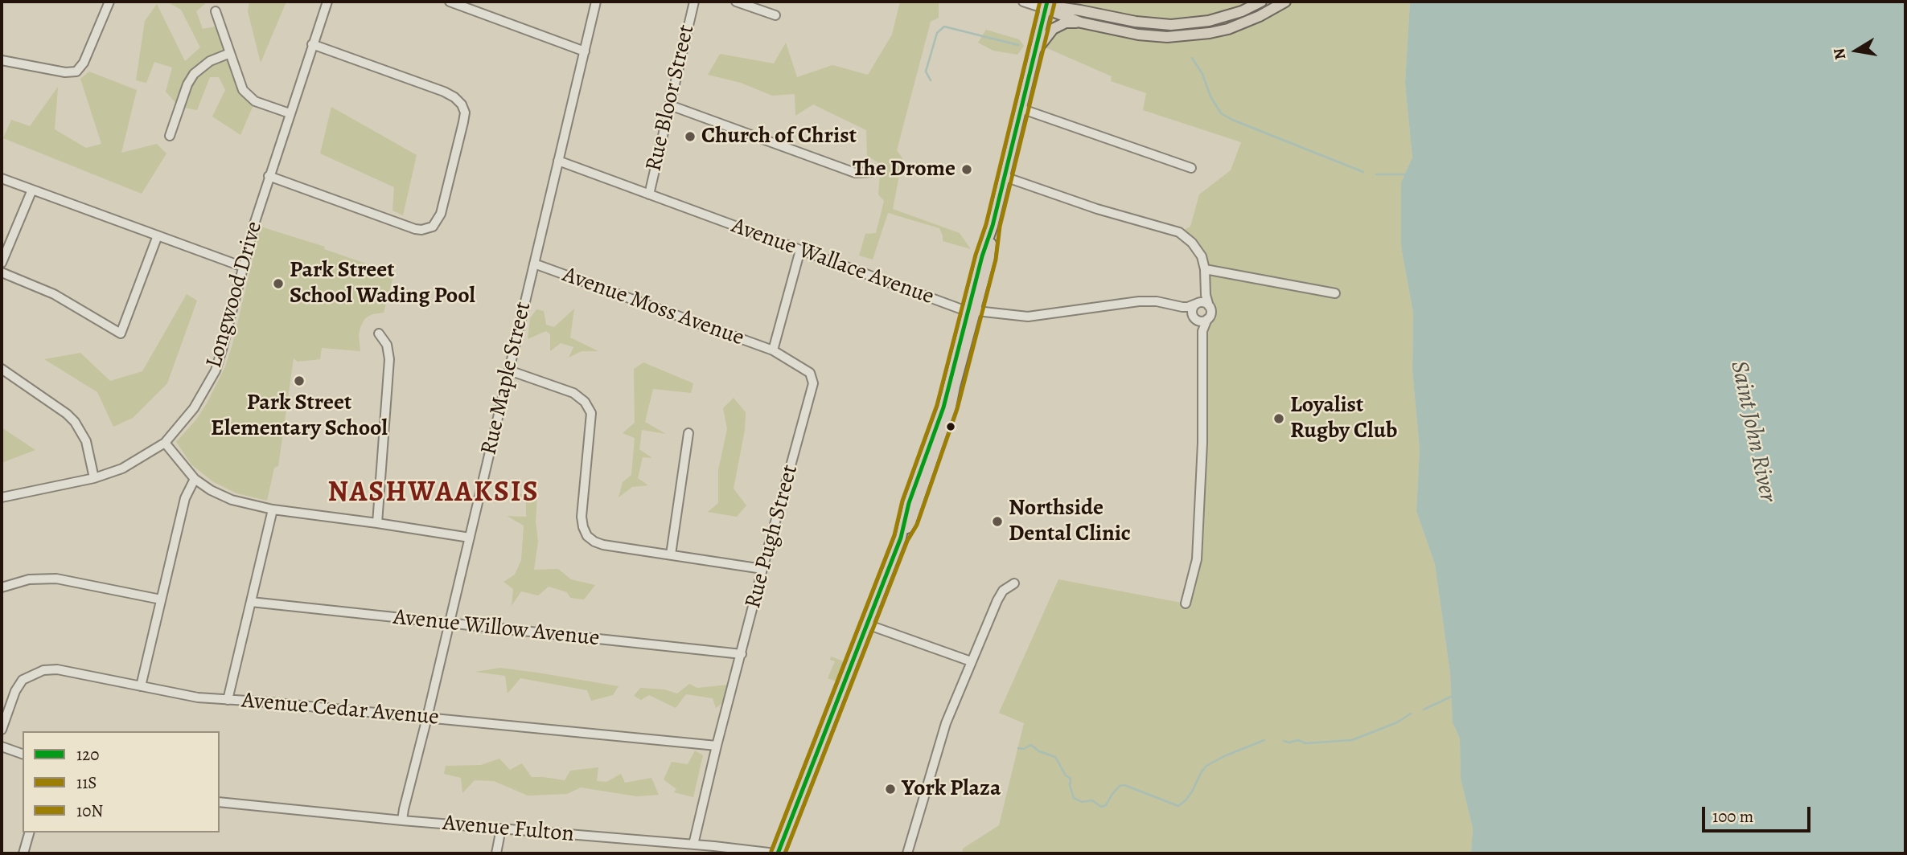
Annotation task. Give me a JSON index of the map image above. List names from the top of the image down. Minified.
{"streets":{"street":["Rue Bloor Street","Avenue Wallace Avenue","Longwood Drive","Avenue Moss Avenue","Rue Maple Street","Rue Pugh Street","Avenue Willow Avenue","Avenue Cedar Avenue","Avenue Fulton"]},"crossings":[["Rue Bloor Street","Avenue Wallace Avenue"],["Avenue Wallace Avenue","Rue Maple Street"],["Avenue Moss Avenue","Rue Maple Street"],["Avenue Moss Avenue","Rue Pugh Street"],["Rue Maple Street","Avenue Willow Avenue"],["Rue Maple Street","Avenue Cedar Avenue"],["Rue Maple Street","Avenue Fulton"],["Rue Pugh Street","Avenue Willow Avenue"],["Rue Pugh Street","Avenue Cedar Avenue"],["Rue Pugh Street","Avenue Fulton"]],"districts":["NASHWAAKSIS"],"water":["Saint John River"],"places":["Church of Christ","The Drome","Park Street School Wading Pool","Park Street Elementary School","Loyalist Rugby Club","Northside Dental Clinic","York Plaza"],"lines":["transit line 120","transit line 10N","transit line 11S"],"legend":["120","11S","10N"],"scale_bar":"100 m","north":"left"}
